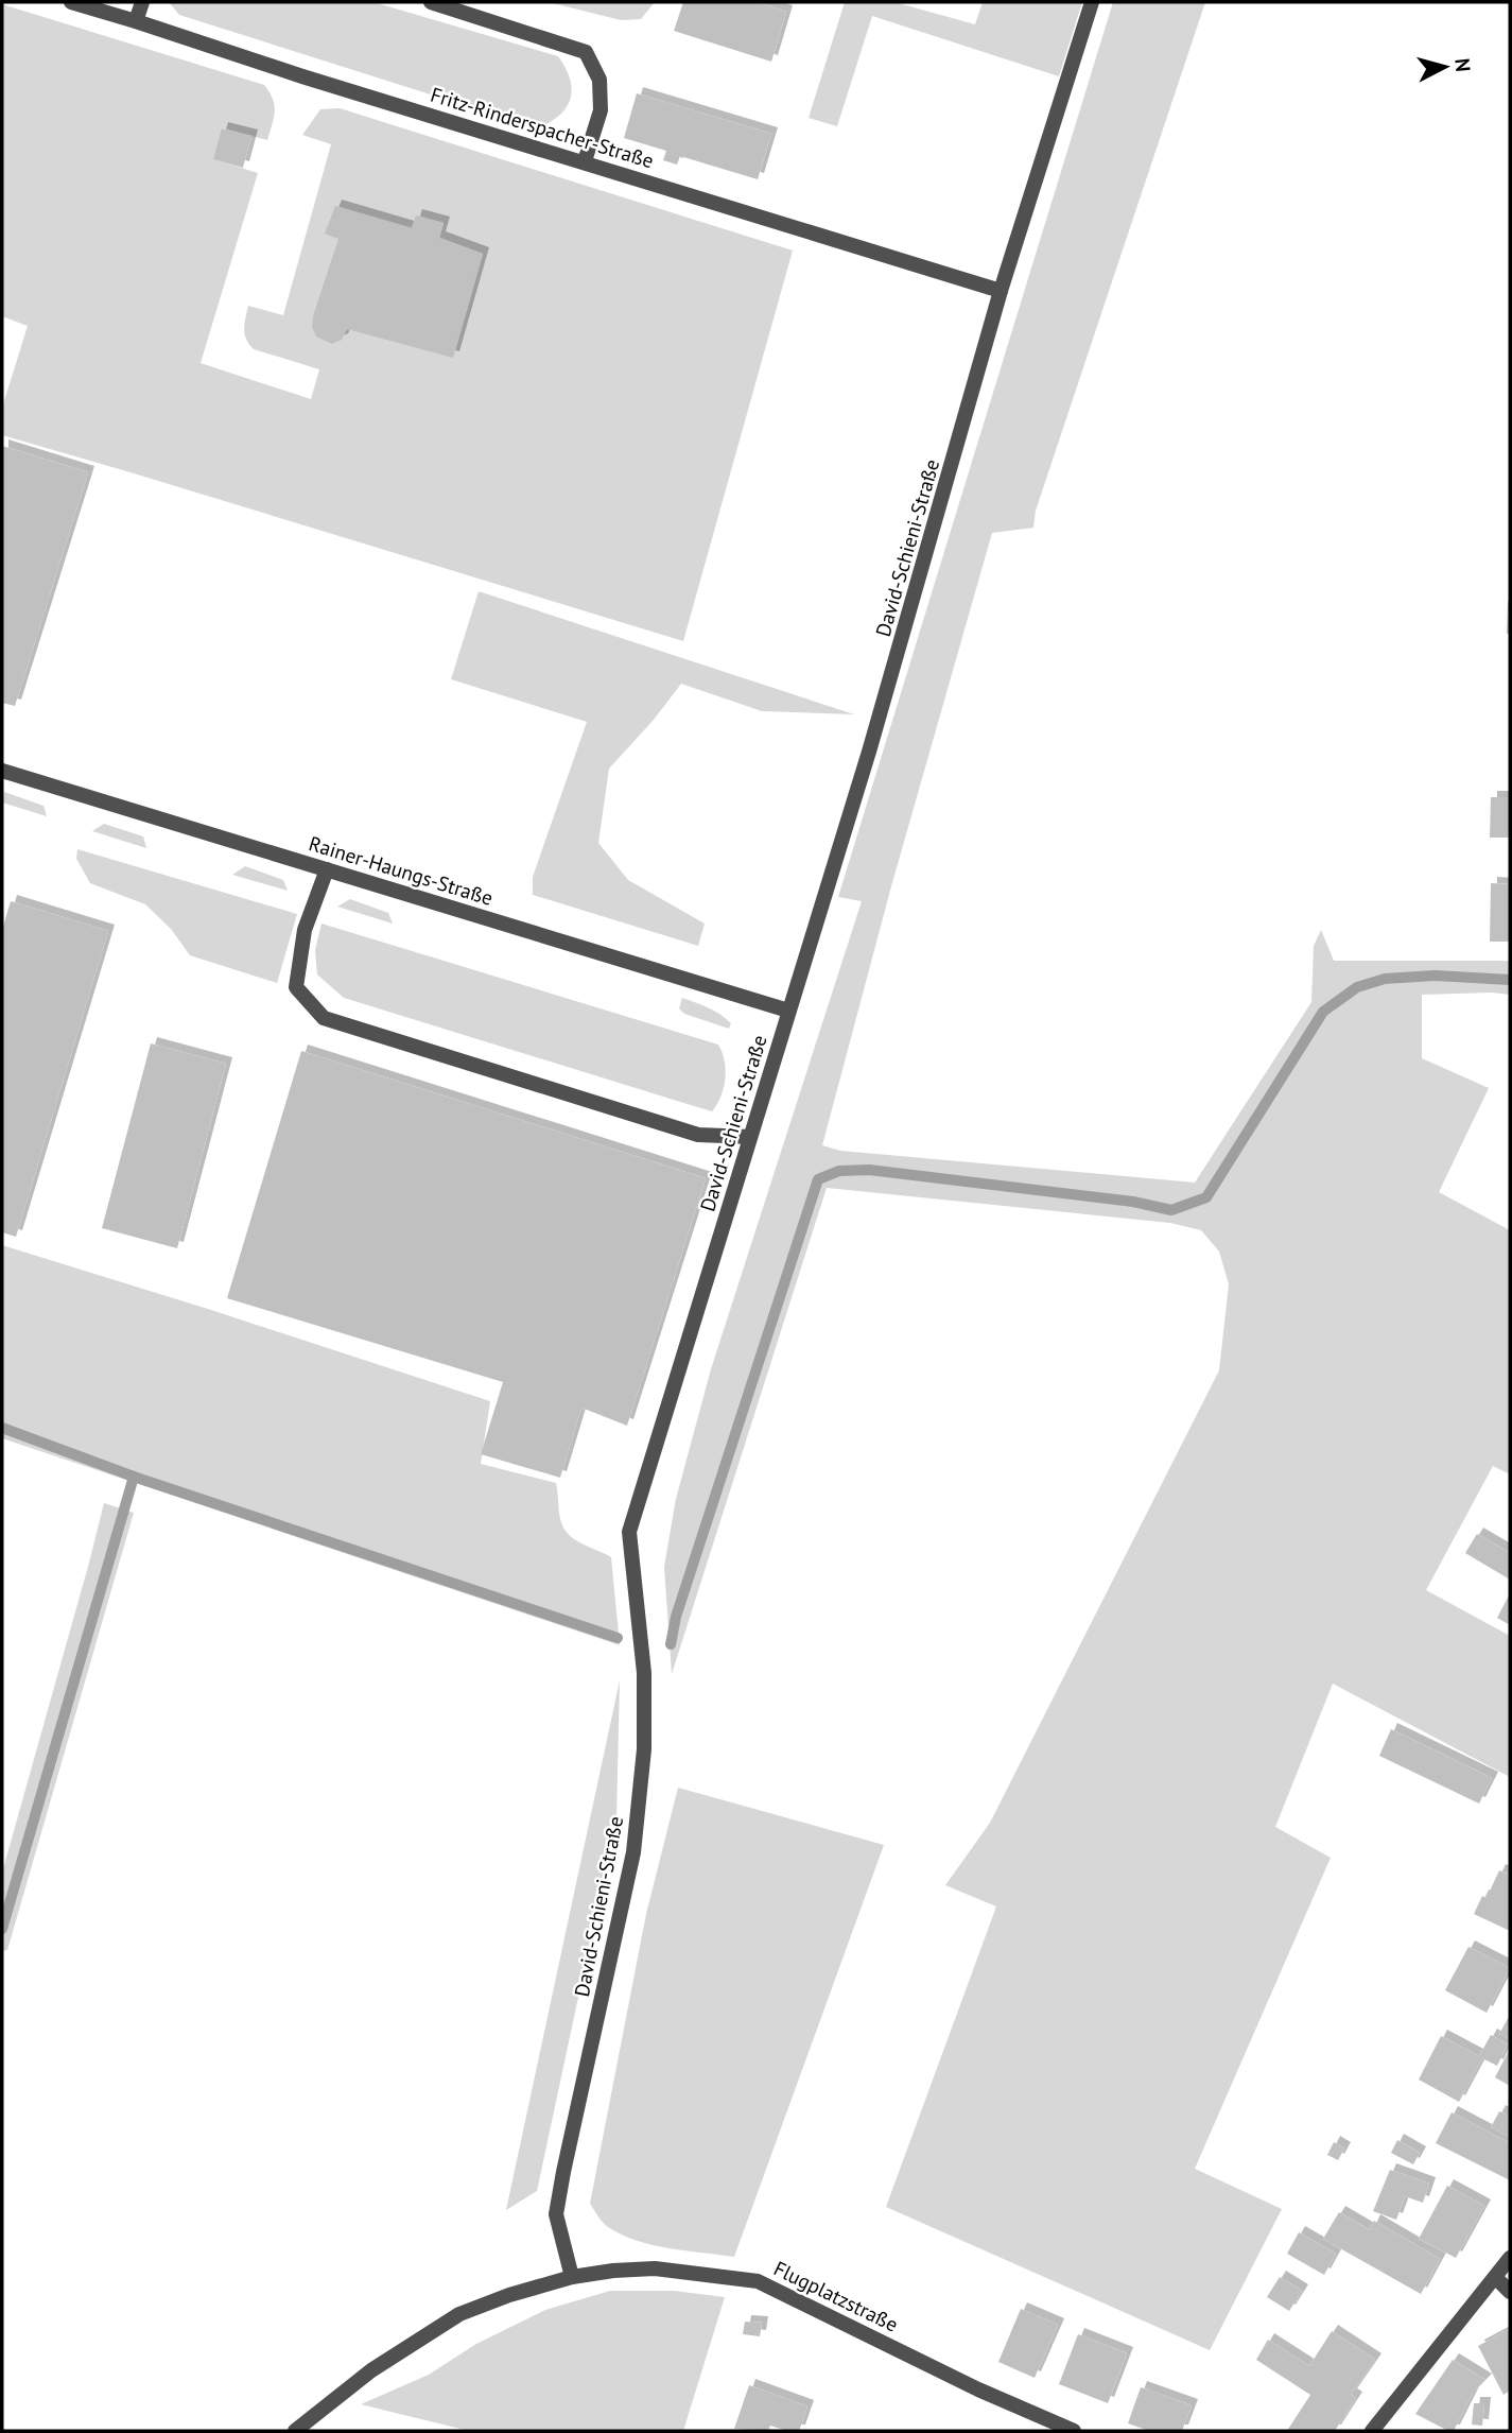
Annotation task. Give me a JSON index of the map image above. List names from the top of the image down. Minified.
{"streets":{"street":["Fritz-Rinderspacher-Straße","David-Schieni-Straße","Rainer-Haungs-Straße","Flugplatzstraße"]},"crossings":[["Fritz-Rinderspacher-Straße","David-Schieni-Straße"],["David-Schieni-Straße","Rainer-Haungs-Straße"],["David-Schieni-Straße","Flugplatzstraße"]],"north":"right"}
